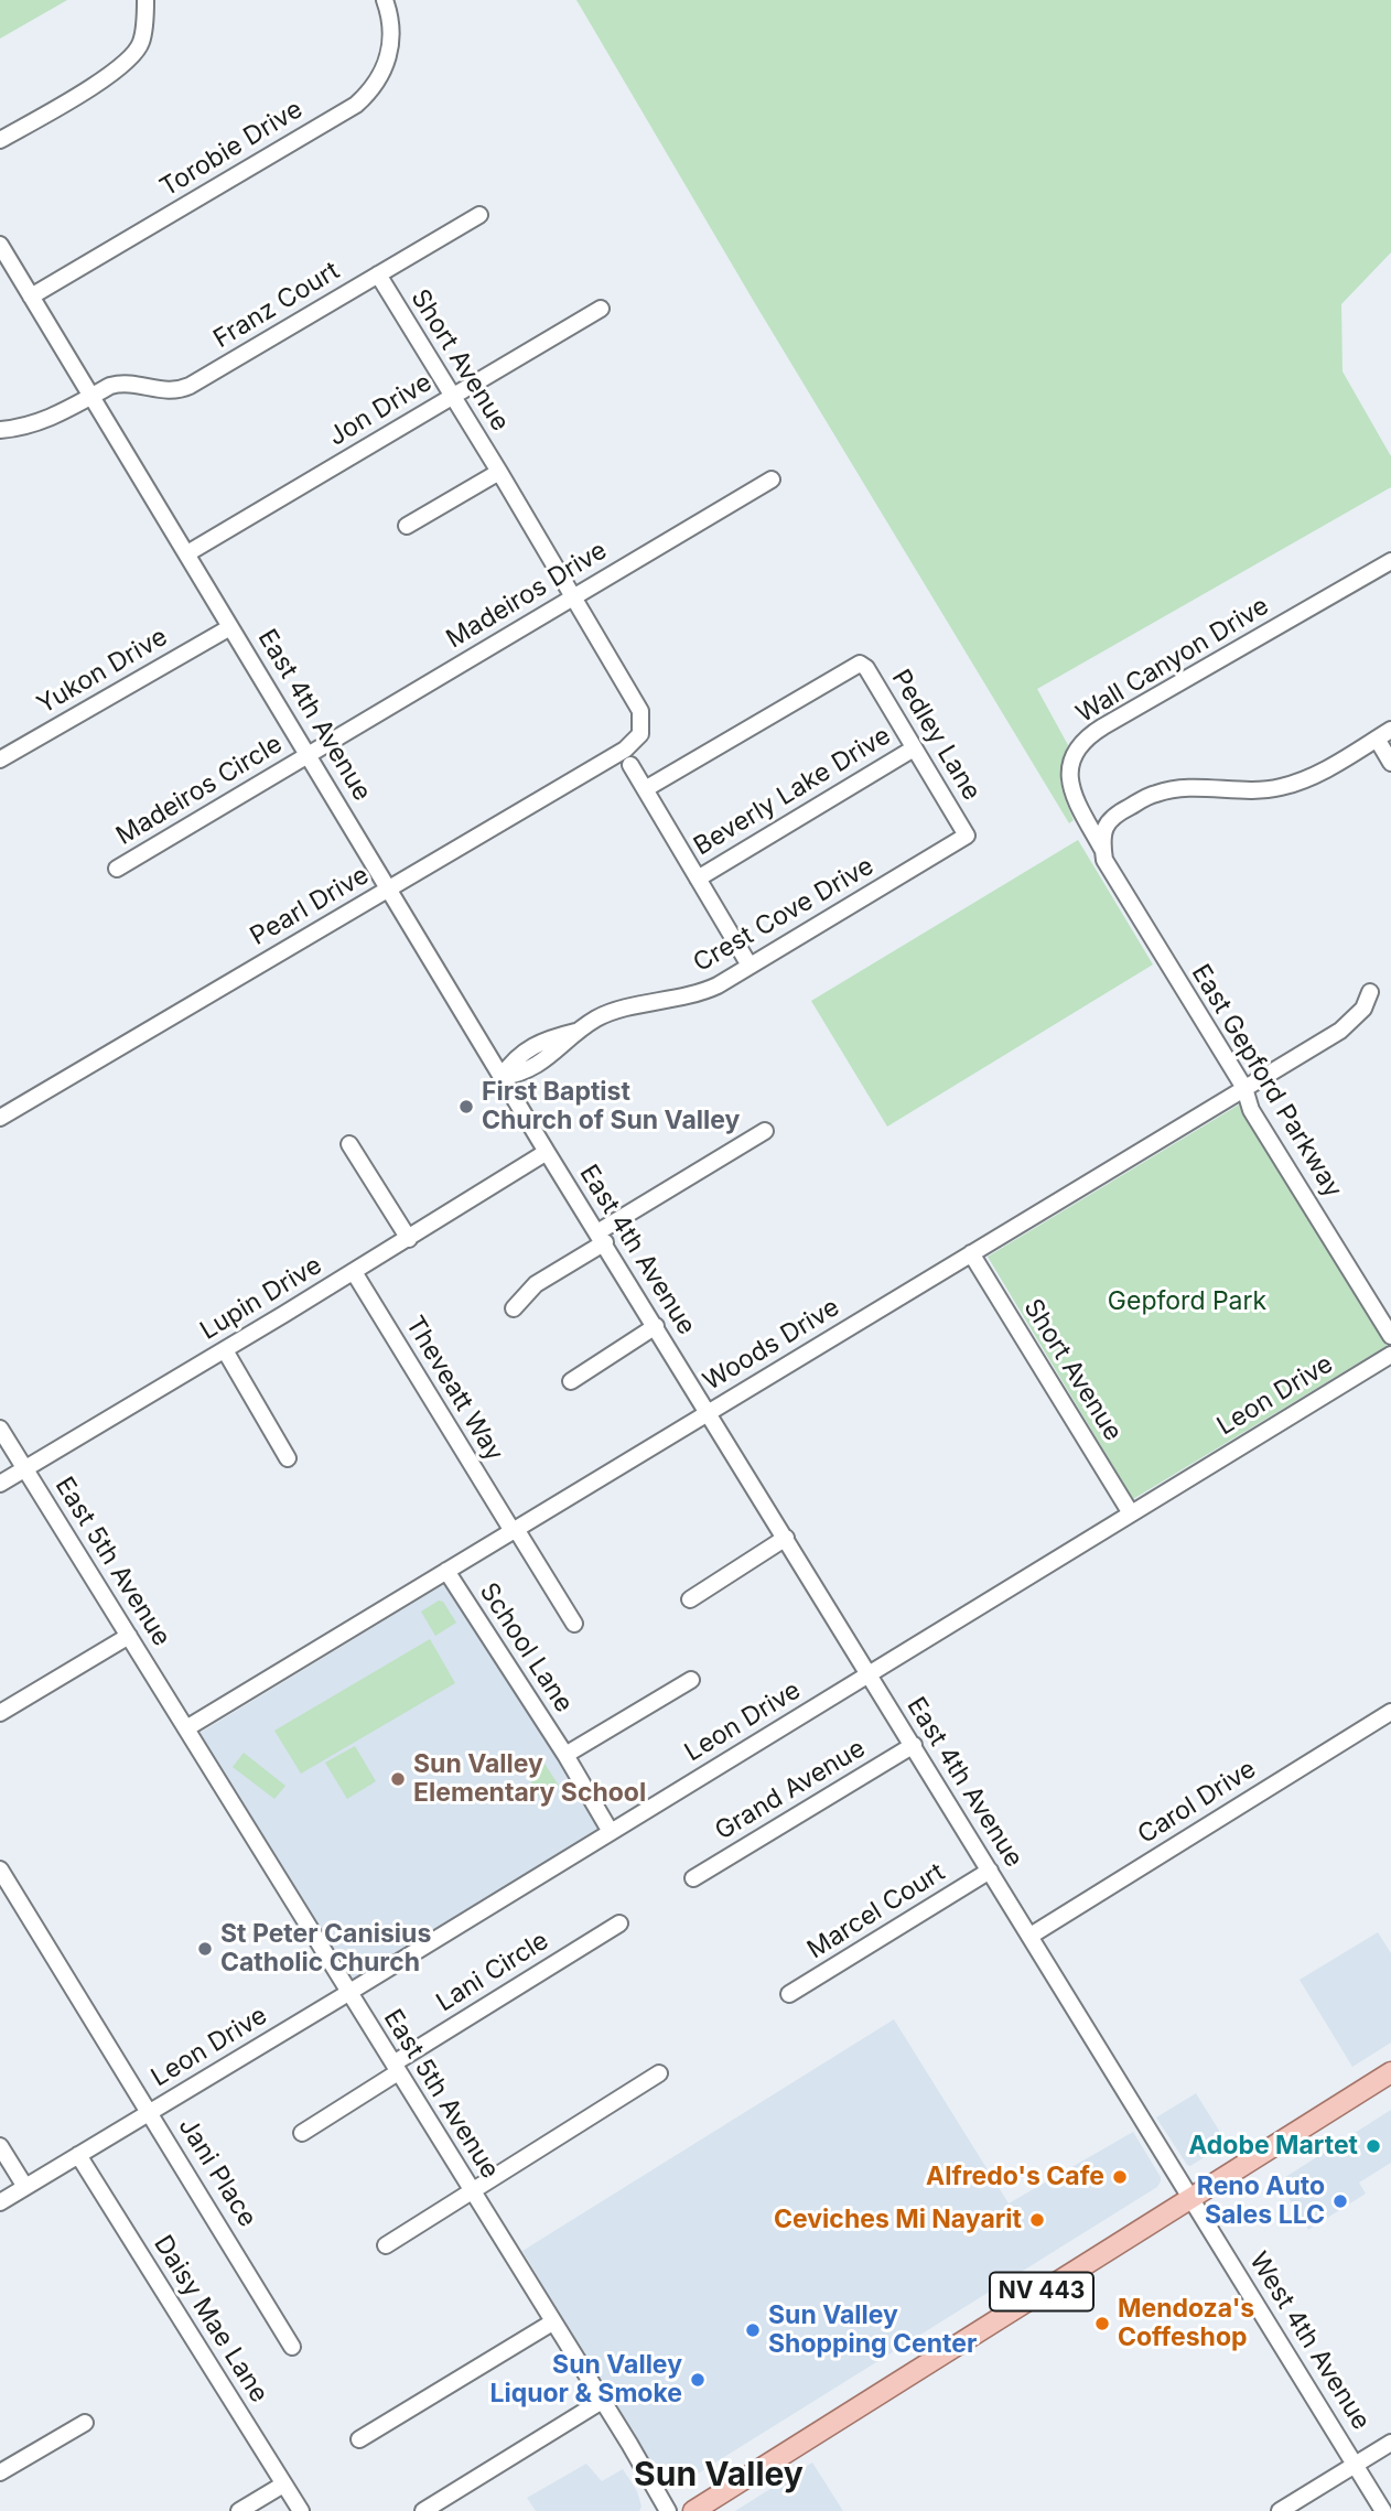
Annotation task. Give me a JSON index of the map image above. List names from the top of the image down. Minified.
{"streets":{"main road":["NV 443"],"street":["Torobie Drive","Franz Court","Short Avenue","Jon Drive","Madeiros Drive","Wall Canyon Drive","Yukon Drive","East 4th Avenue","Pedley Lane","Madeiros Circle","Beverly Lake Drive","Pearl Drive","Crest Cove Drive","East Gepford Parkway","Lupin Drive","Woods Drive","Theveatt Way","Leon Drive","East 5th Avenue","School Lane","Grand Avenue","Carol Drive","Marcel Court","Lani Circle","Jani Place","Daisy Mae Lane","West 4th Avenue"]},"crossings":[["Torobie Drive","East 4th Avenue"],["Franz Court","Short Avenue"],["Franz Court","East 4th Avenue"],["Short Avenue","Jon Drive"],["Short Avenue","Madeiros Drive"],["Short Avenue","Pearl Drive"],["Short Avenue","Woods Drive"],["Short Avenue","Leon Drive"],["Jon Drive","East 4th Avenue"],["Madeiros Drive","East 4th Avenue"],["Madeiros Drive","Madeiros Circle"],["Wall Canyon Drive","East Gepford Parkway"],["Yukon Drive","East 4th Avenue"],["East 4th Avenue","Madeiros Circle"],["East 4th Avenue","Pearl Drive"],["East 4th Avenue","Crest Cove Drive"],["East 4th Avenue","Lupin Drive"],["East 4th Avenue","Woods Drive"],["East 4th Avenue","Leon Drive"],["East 4th Avenue","Grand Avenue"],["East 4th Avenue","Carol Drive"],["East 4th Avenue","Marcel Court"],["East 4th Avenue","NV 443"],["East 4th Avenue","West 4th Avenue"],["Pedley Lane","Beverly Lake Drive"],["Pedley Lane","Crest Cove Drive"],["East Gepford Parkway","Woods Drive"],["Lupin Drive","Theveatt Way"],["Lupin Drive","East 5th Avenue"],["Woods Drive","Theveatt Way"],["Woods Drive","East 5th Avenue"],["Woods Drive","School Lane"],["Leon Drive","East 5th Avenue"],["Leon Drive","School Lane"],["Leon Drive","Jani Place"],["Leon Drive","Daisy Mae Lane"],["East 5th Avenue","Lani Circle"],["NV 443","West 4th Avenue"]],"districts":["Sun Valley"],"parks":["Gepford Park"],"places":["First Baptist Church of Sun Valley","Sun Valley Elementary School","St Peter Canisius Catholic Church","Adobe Martet","Alfredo's Cafe","Reno Auto Sales LLC","Ceviches Mi Nayarit","Mendoza's Coffeshop","Sun Valley Shopping Center","Sun Valley Liquor & Smoke"]}
